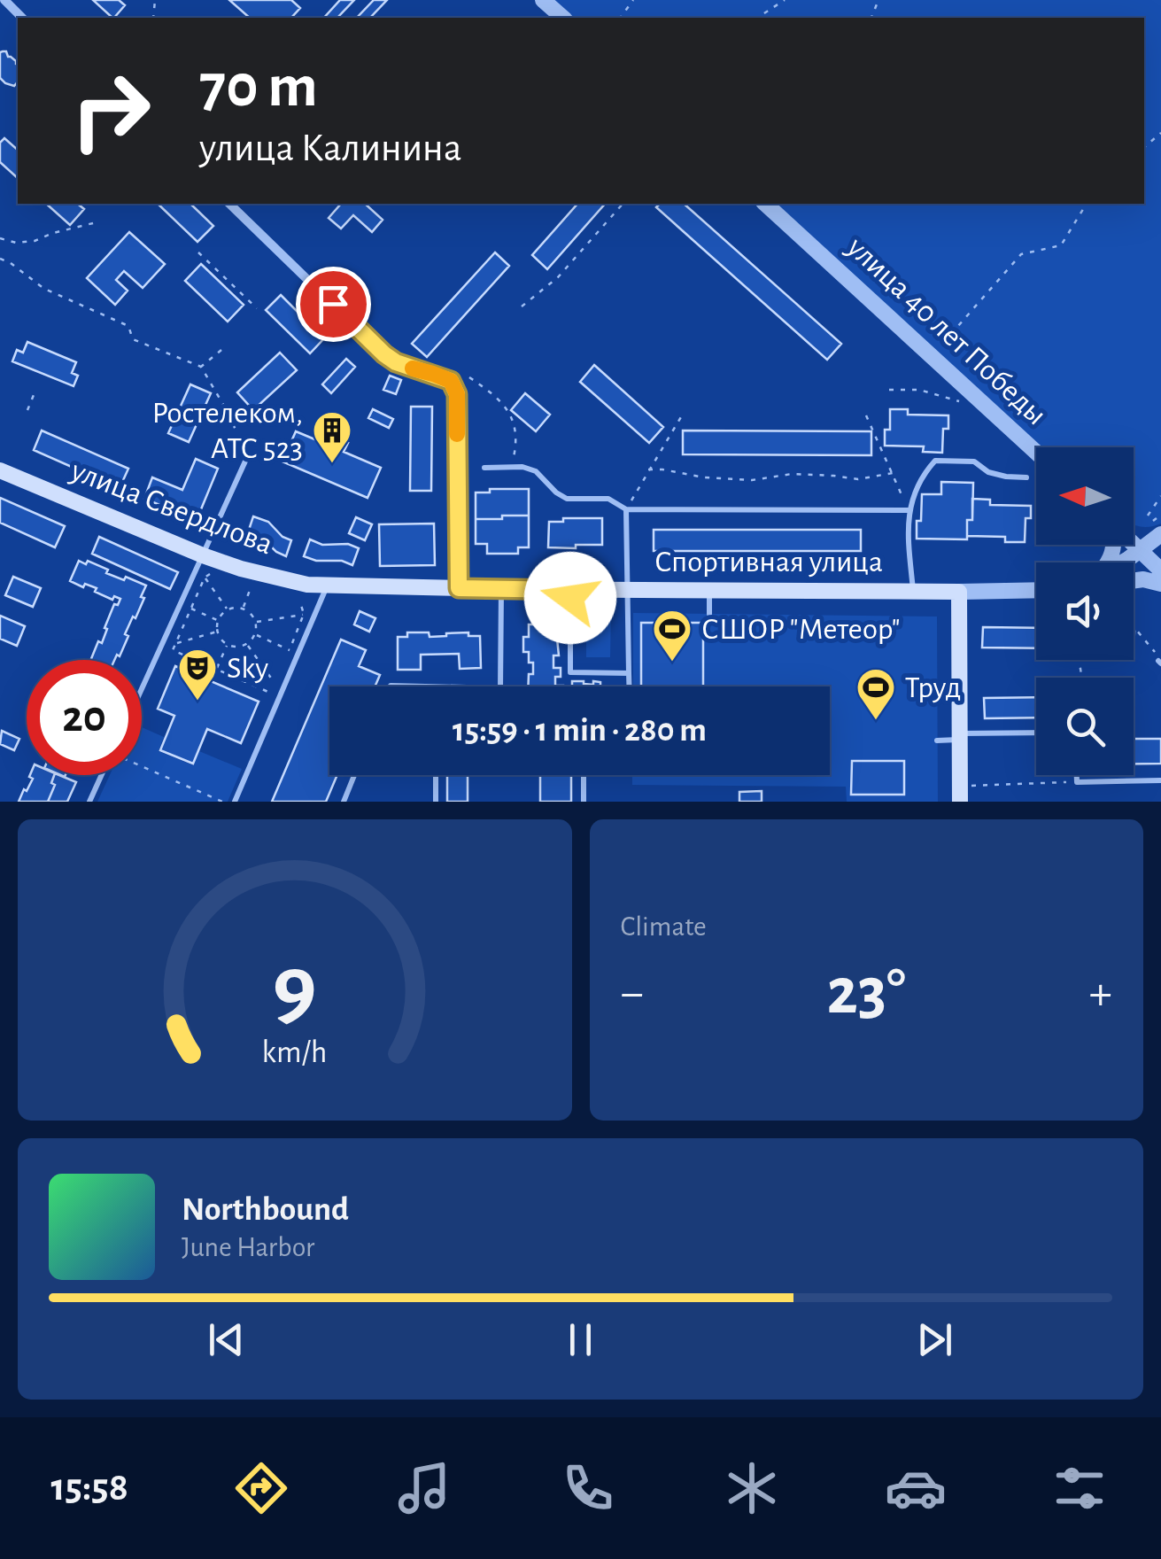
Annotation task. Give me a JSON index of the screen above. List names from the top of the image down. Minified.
{"streets":{"main road":["улица Свердлова","Спортивная улица"],"street":["улица 40 лет Победы"]},"crossings":[["улица Свердлова","Спортивная улица"]],"places":{"building":["Ростелеком, АТС 523"],"sports":["СШОР \"Метеор\"","Труд"],"theatre":["Sky"]},"north":"left","page":{"turn":["70 m","улица Калинина"],"limit":"20","trip":"15:59 · 1 min · 280 m","tile":"Climate","heat":["−","23°","+"],"song":["Northbound","June Harbor"],"tabs":"15:58","gauge":["9","km/h"]}}
